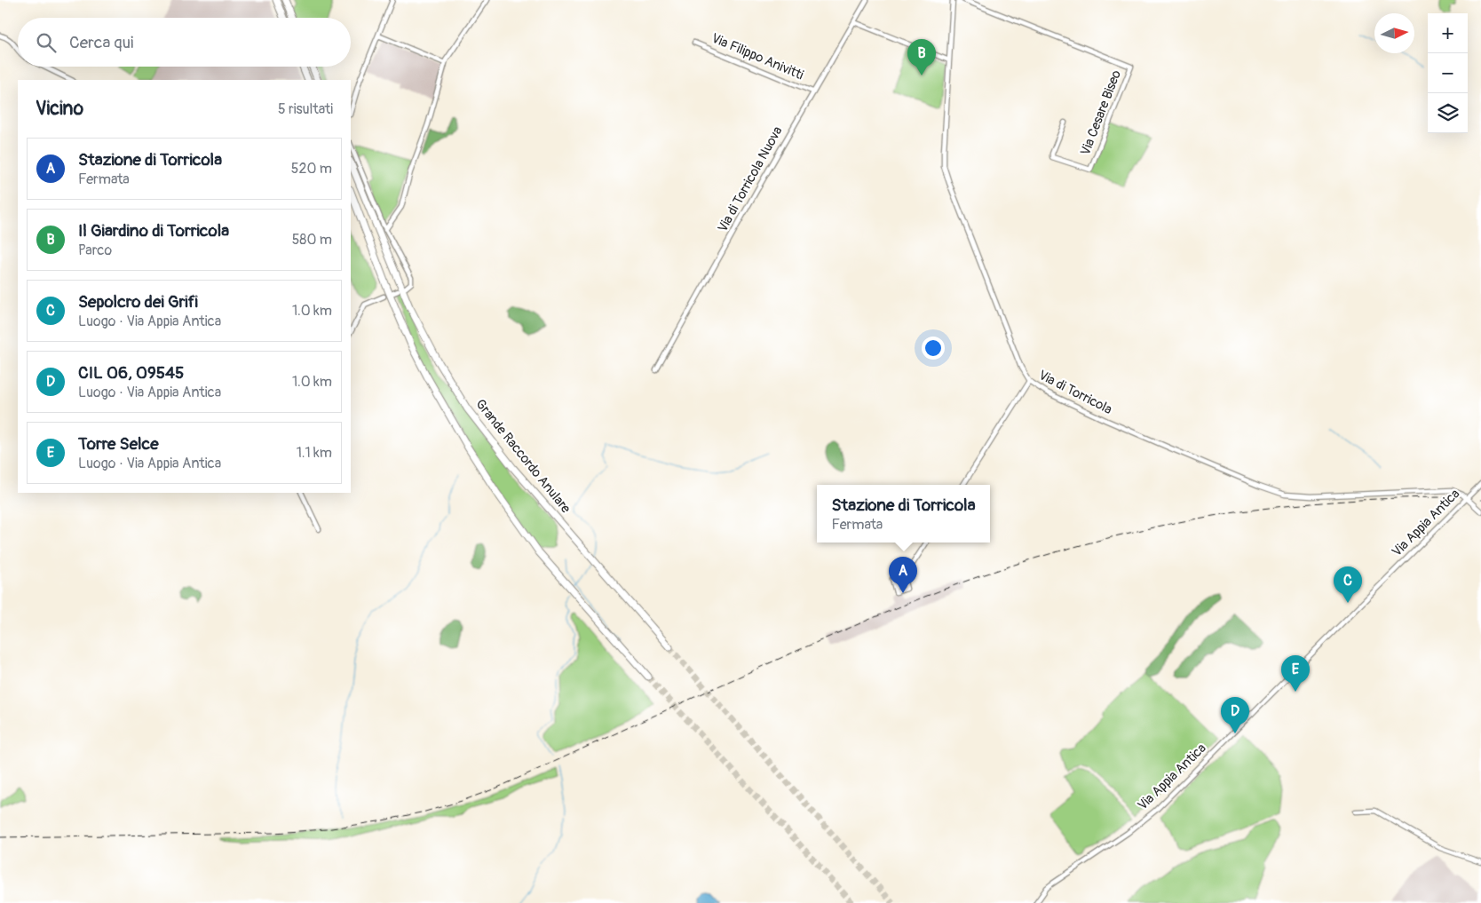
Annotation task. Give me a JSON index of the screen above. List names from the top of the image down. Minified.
{"streets":{"highway":["Grande Raccordo Anulare"],"street":["Via Filippo Anivitti","Via Cesare Biseo","Via di Torricola Nuova","Via di Torricola","Via Appia Antica"]},"crossings":[["Via Filippo Anivitti","Via di Torricola Nuova"],["Via di Torricola","Via Appia Antica"]],"north":"right","page":{"map_buttons":["+","−"],"search":"Cerca qui","pins":["B","A","C","E","D"],"heading":["Vicino","5 risultati"],"list":[{"mark":"A","name":"Stazione di Torricola","note":"Fermata","value":"520 m"},{"mark":"B","name":"Il Giardino di Torricola","note":"Parco","value":"580 m"},{"mark":"C","name":"Sepolcro dei Grifi","note":"Luogo · Via Appia Antica","value":"1.0 km"},{"mark":"D","name":"CIL 06, 09545","note":"Luogo · Via Appia Antica","value":"1.0 km"},{"mark":"E","name":"Torre Selce","note":"Luogo · Via Appia Antica","value":"1.1 km"}],"popup":["Stazione di Torricola","Fermata"]}}
